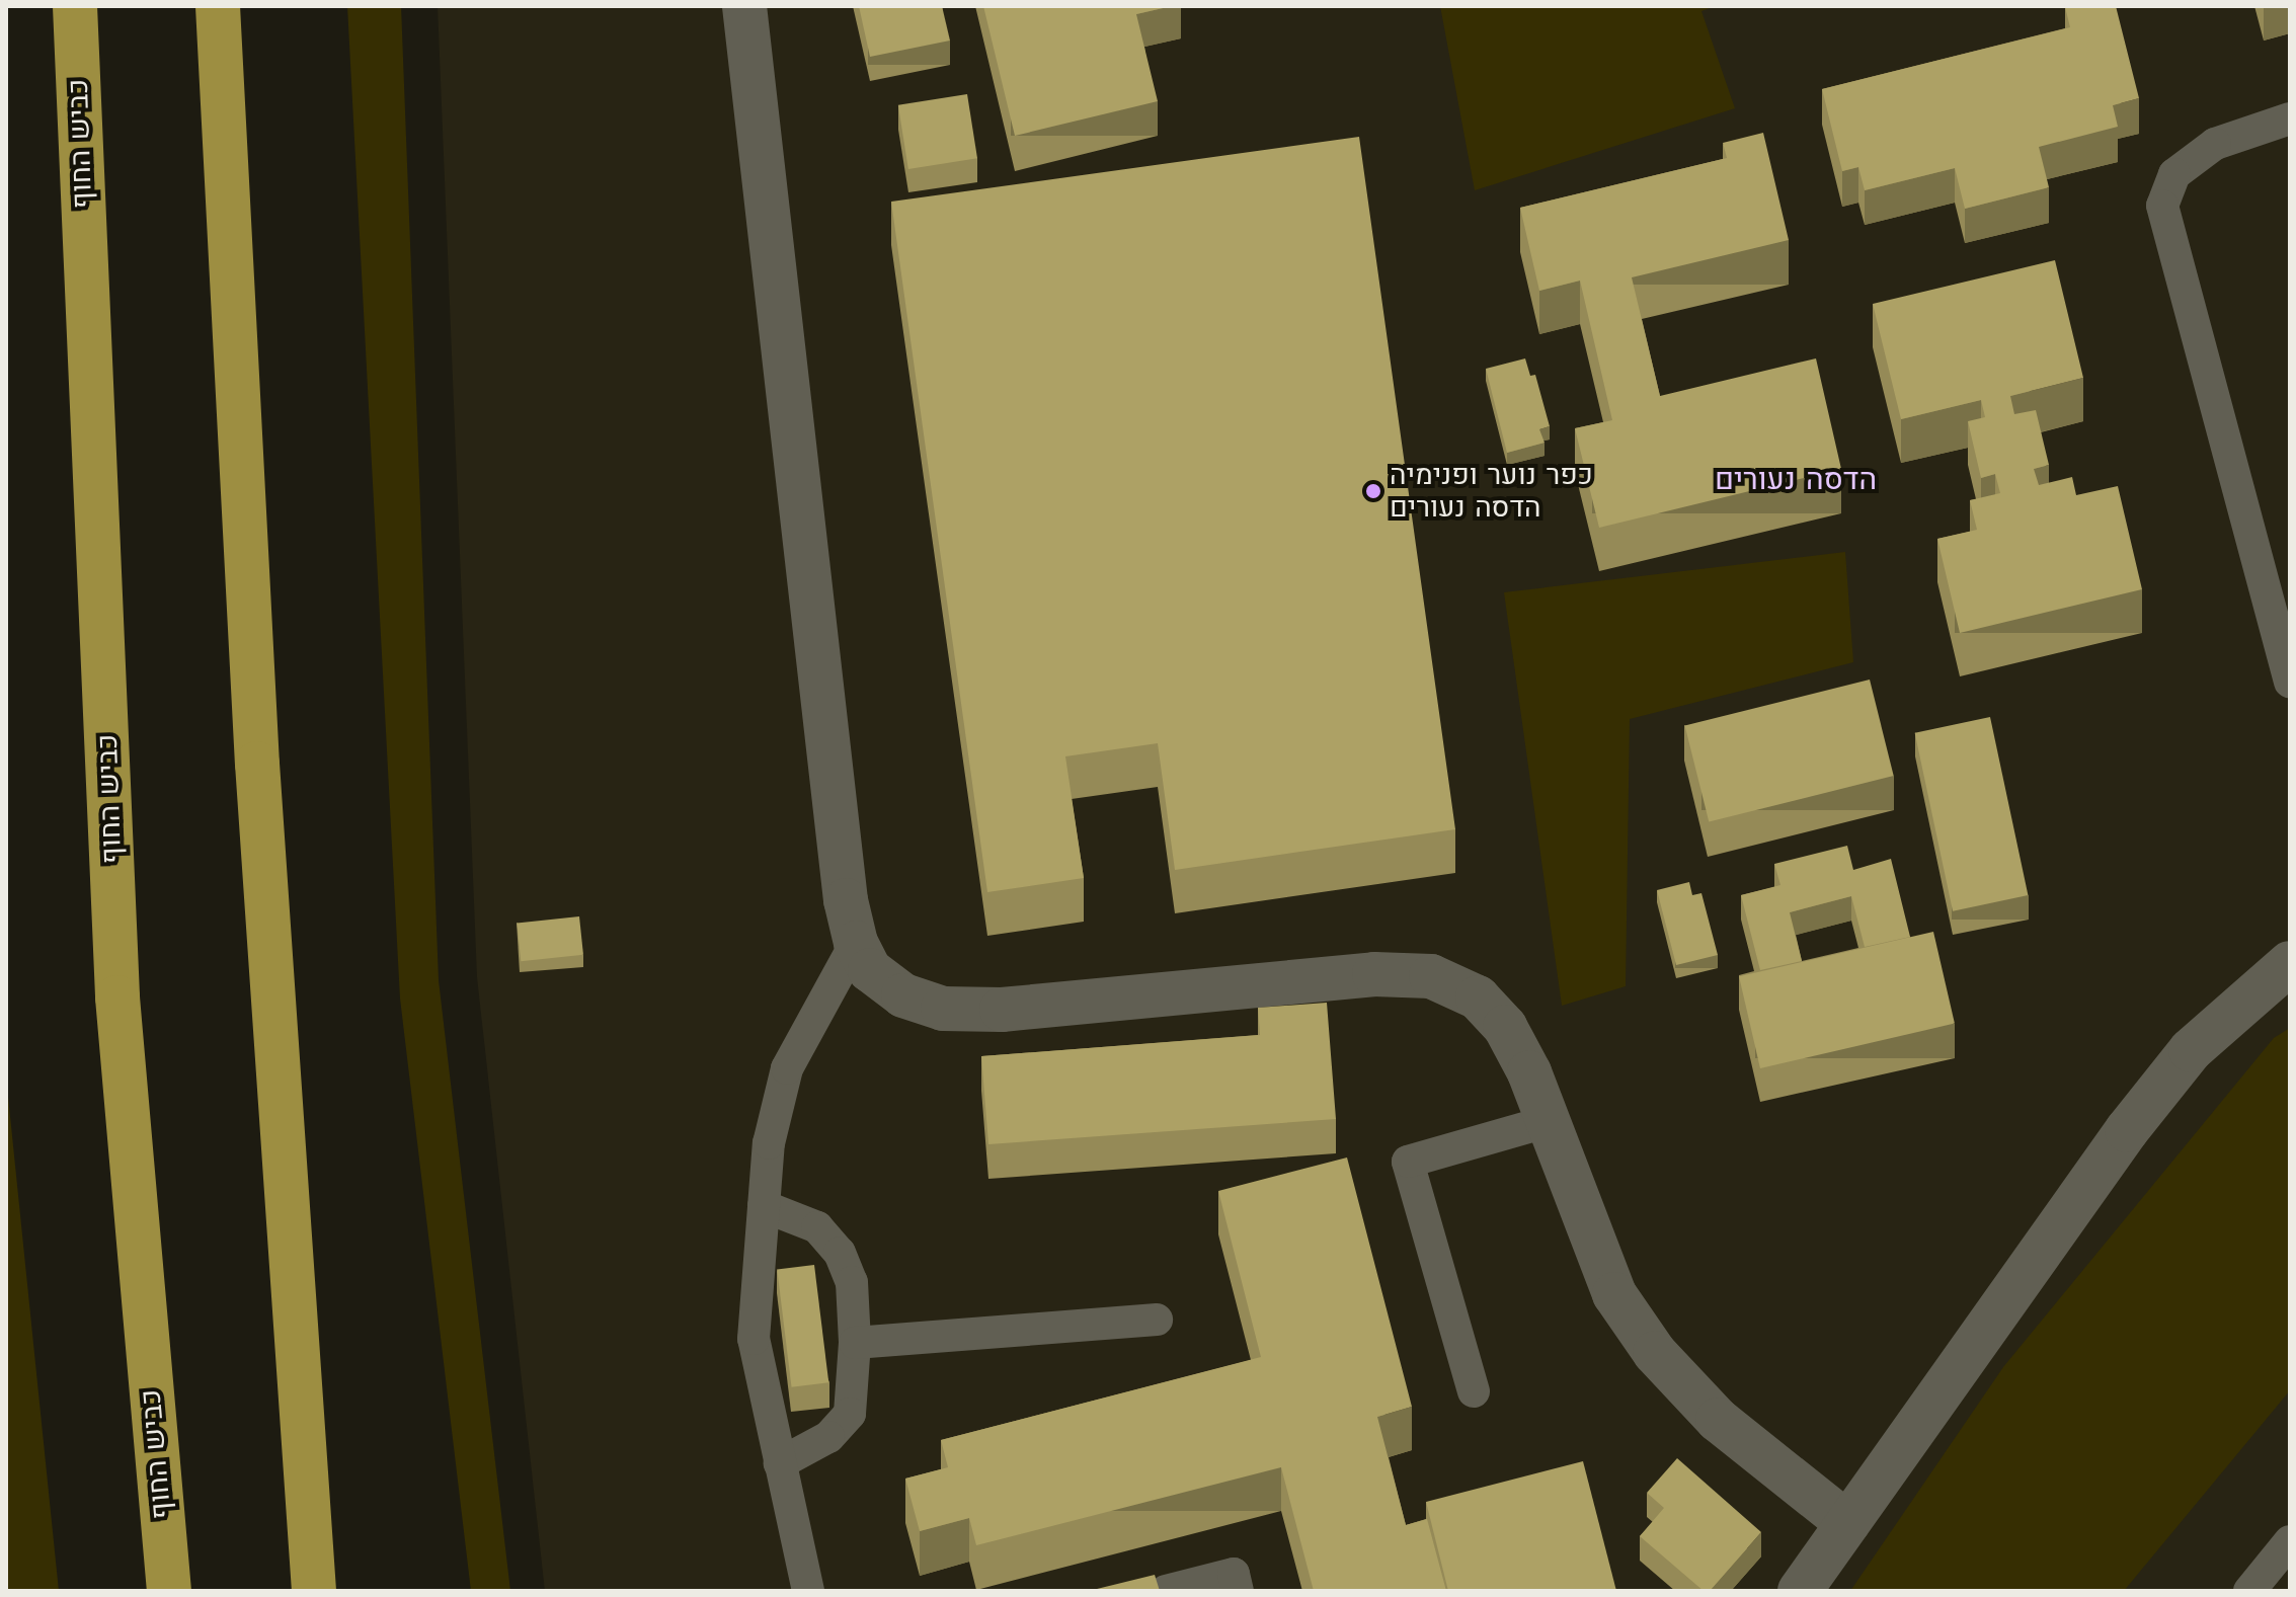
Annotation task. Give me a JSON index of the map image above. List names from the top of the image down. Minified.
{"streets":{"highway":["כביש החוף"]},"districts":["הדסה נעורים"],"places":["כפר נוער ופנימיה הדסה נעורים"]}
